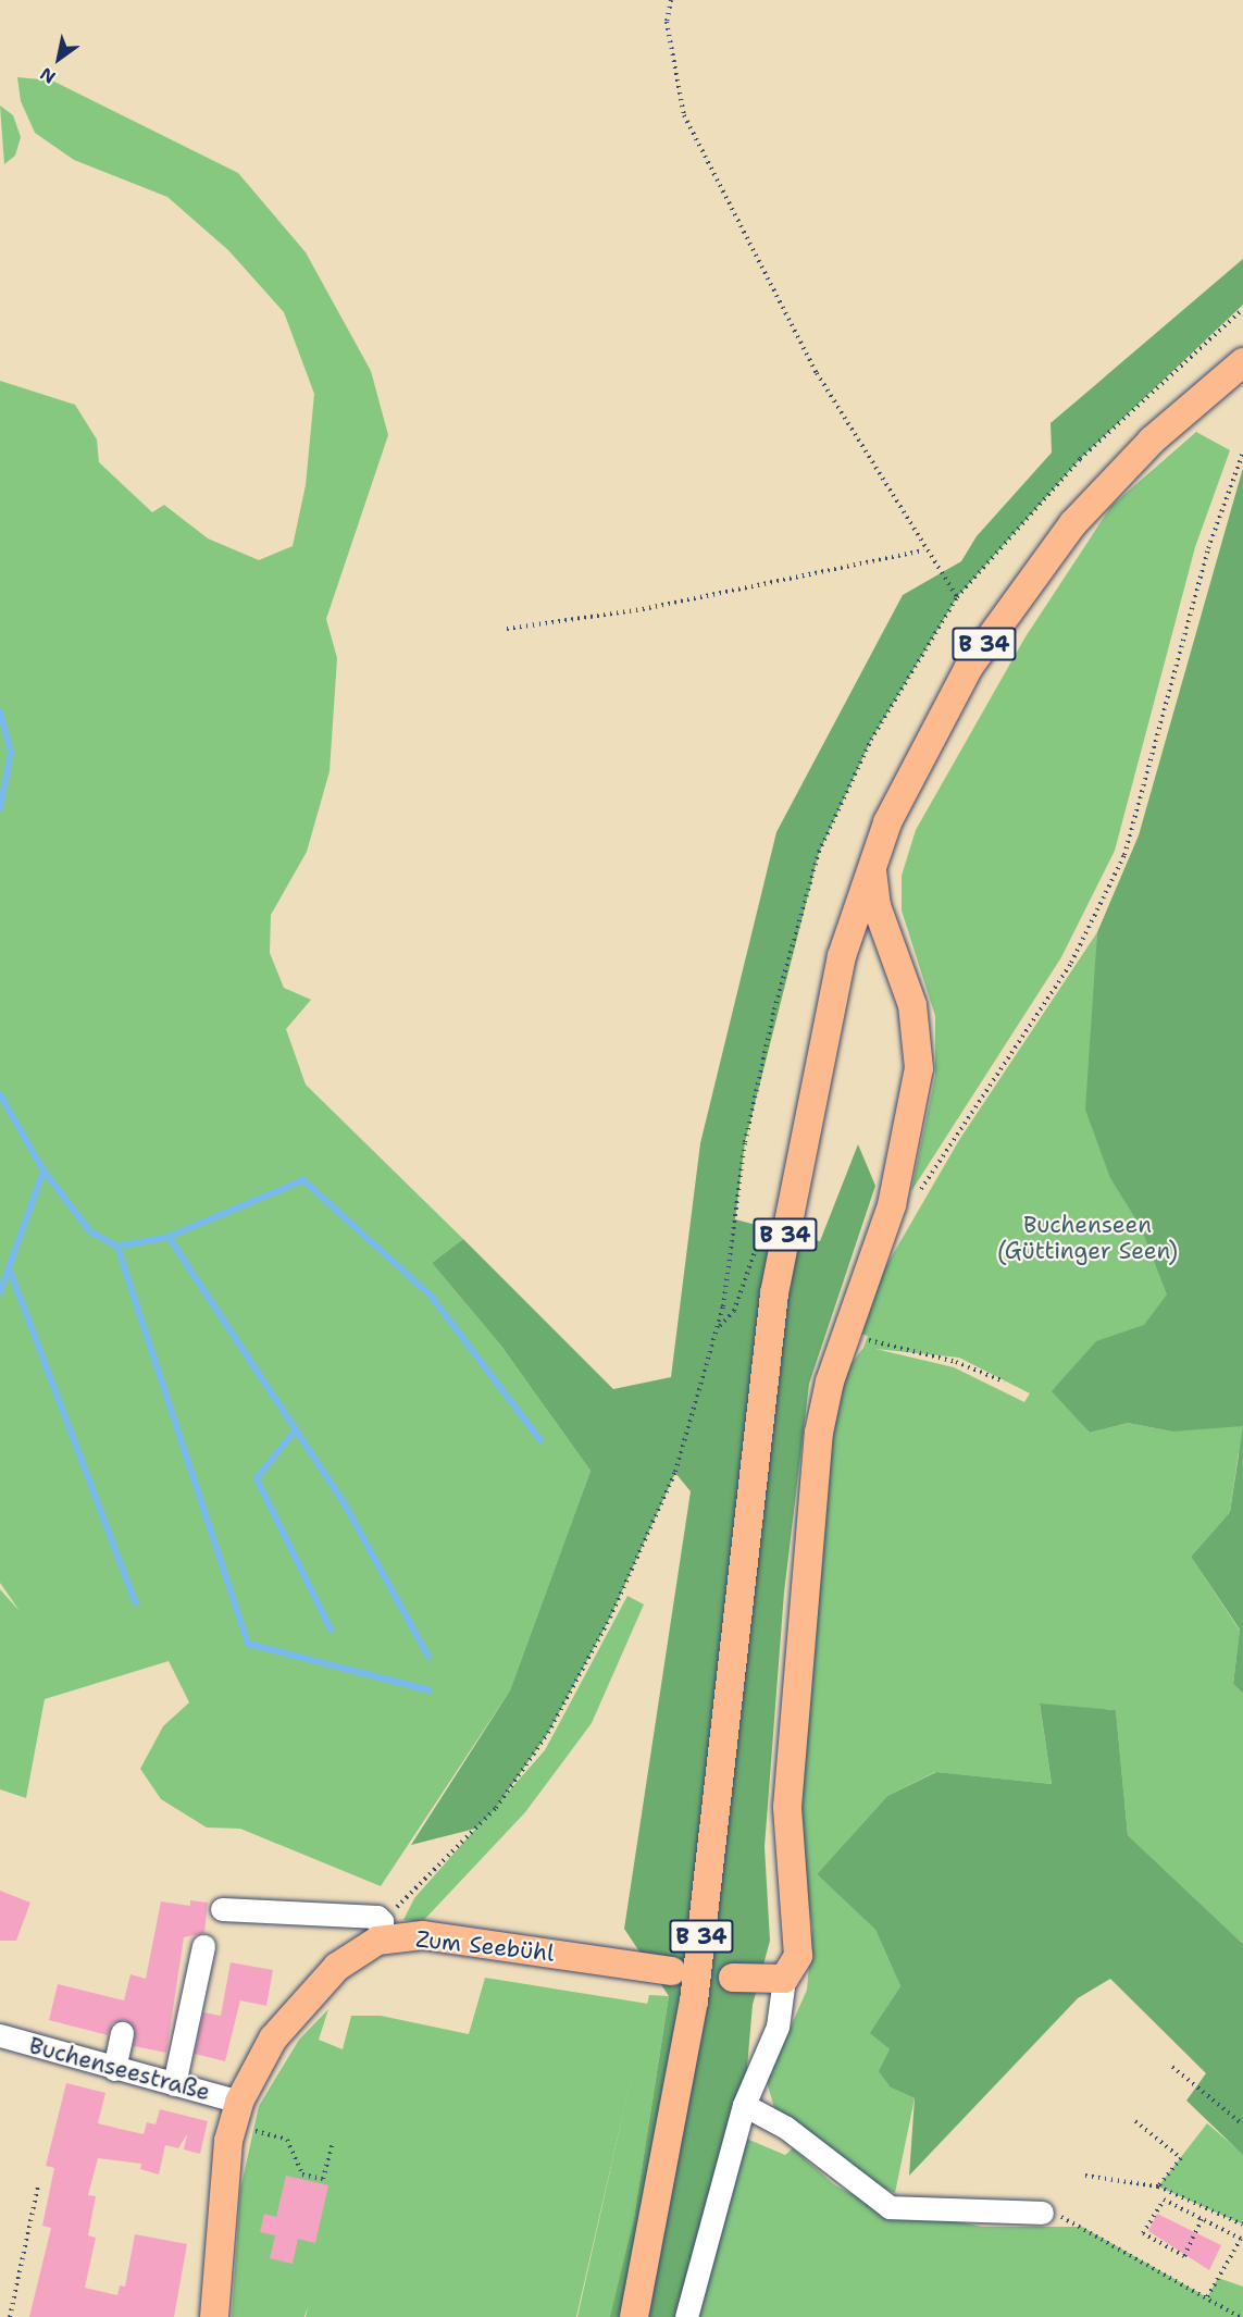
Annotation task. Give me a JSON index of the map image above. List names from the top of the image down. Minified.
{"streets":{"main road":["B 34","Zum Seebühl"],"street":["Buchenseestraße"]},"crossings":[["Zum Seebühl","Buchenseestraße"]],"parks":["Buchenseen (Güttinger Seen)"],"north":"bottom left"}
